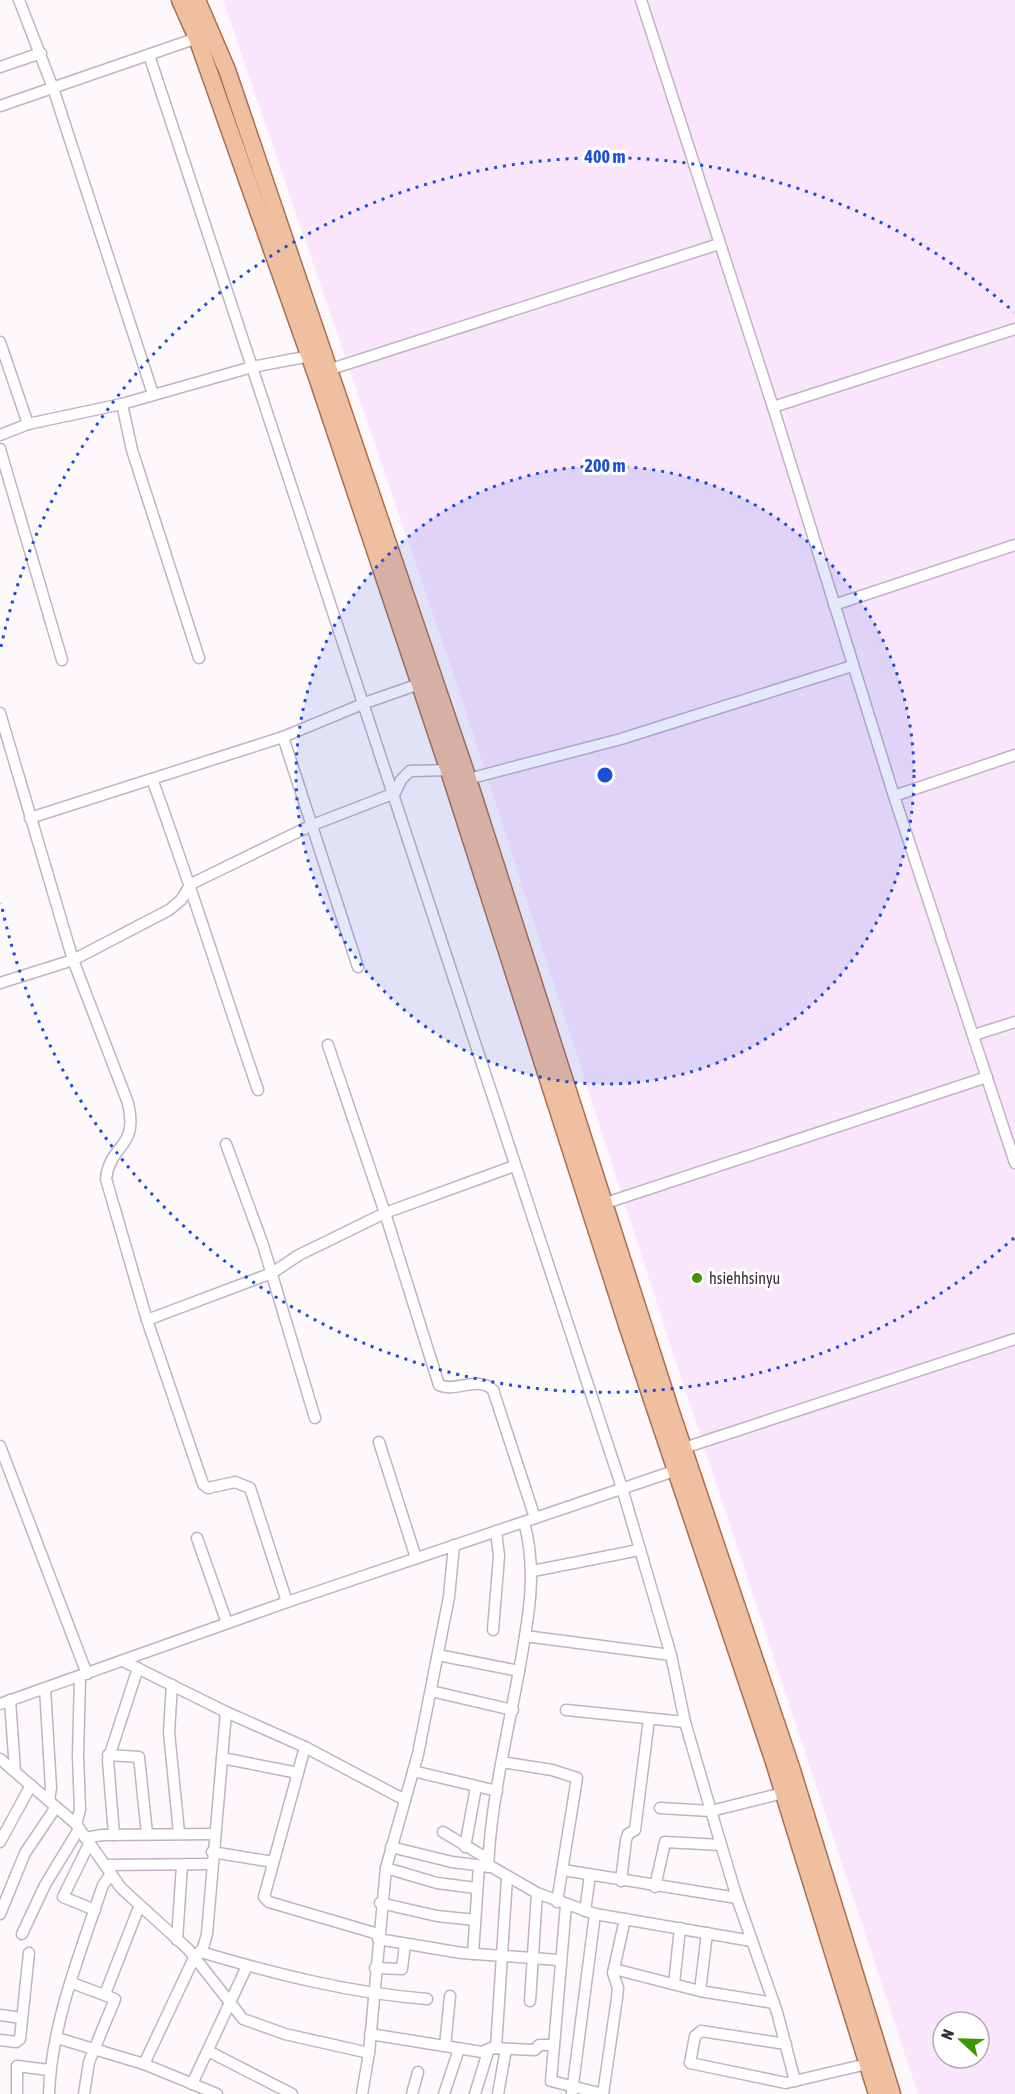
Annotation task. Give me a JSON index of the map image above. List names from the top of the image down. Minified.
{"places":["hsiehhsinyu"],"north":"left","rings":["400 m","200 m"]}
